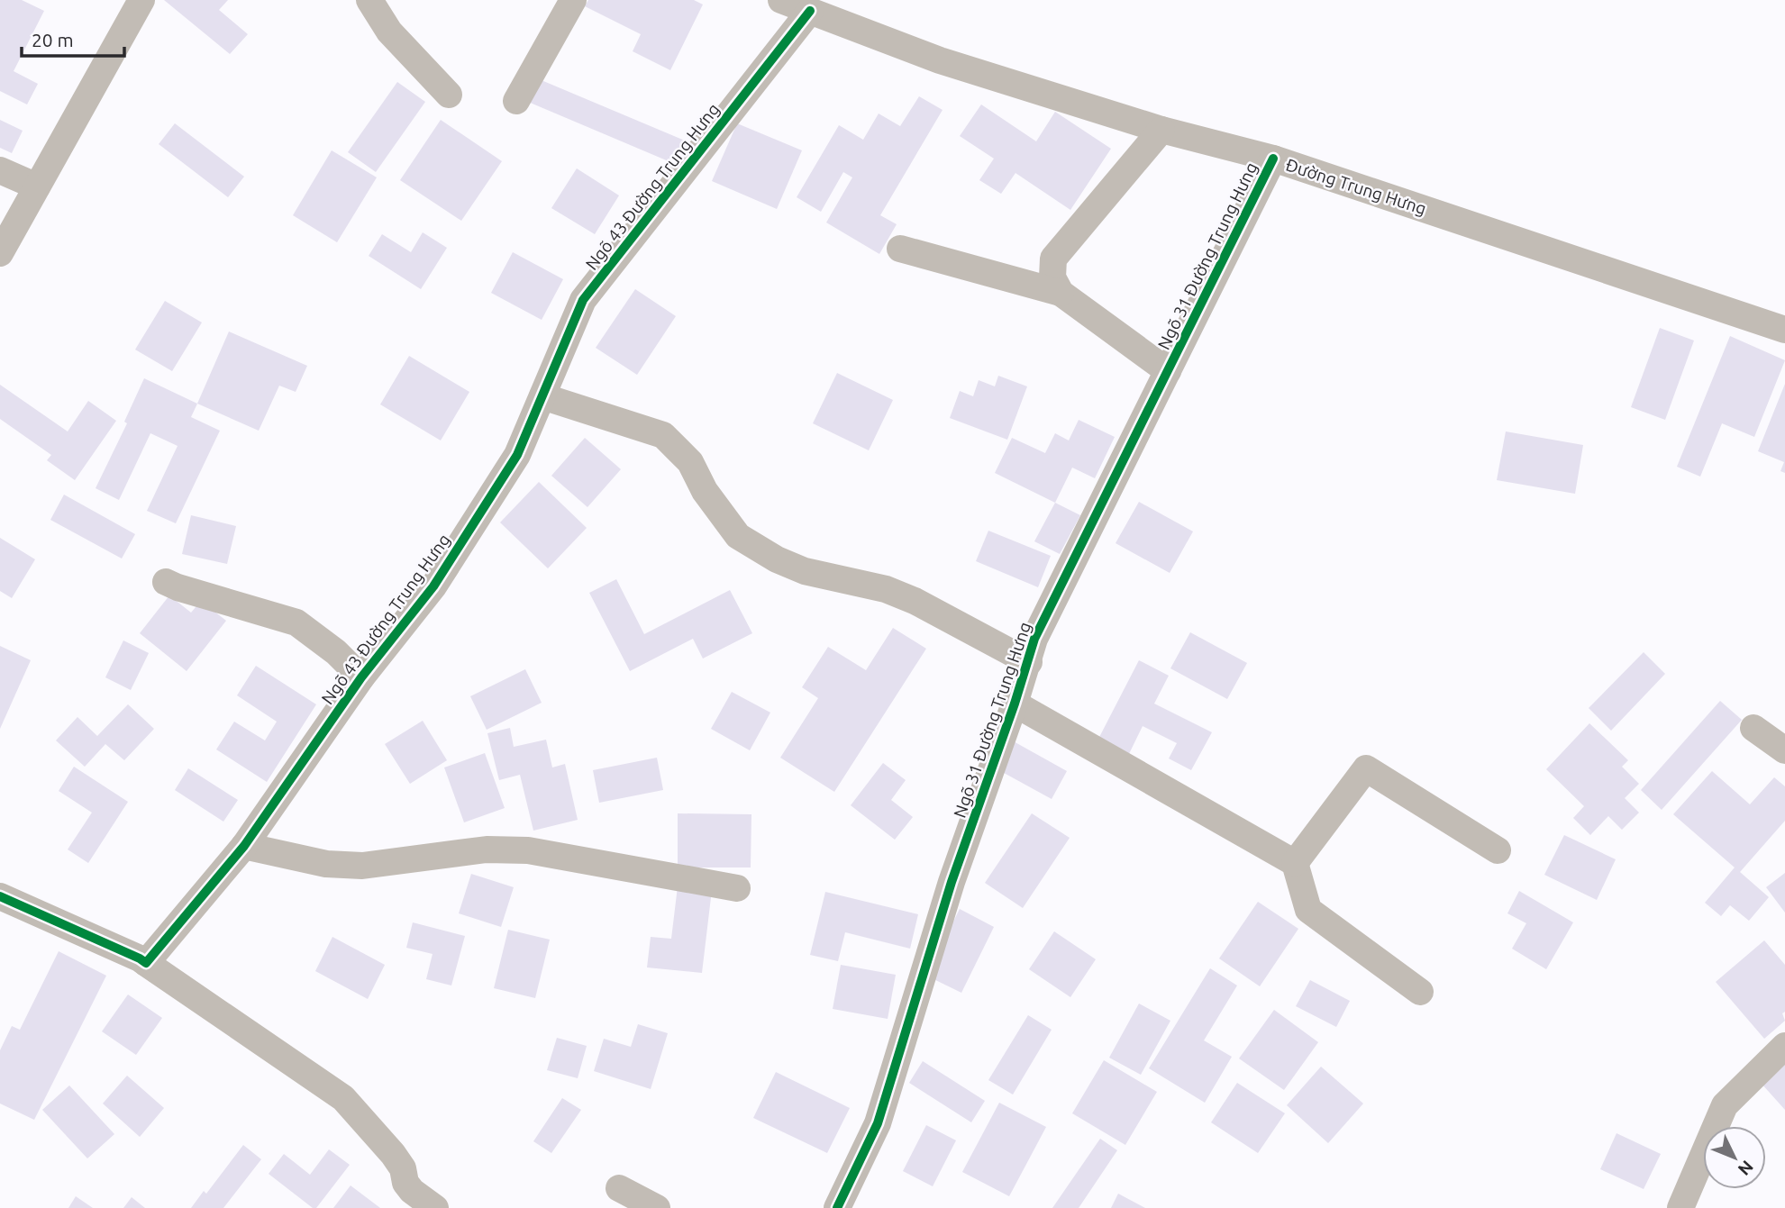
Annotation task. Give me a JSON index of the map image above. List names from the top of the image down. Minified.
{"streets":{"street":["Ngõ 43 Đường Trung Hưng","Đường Trung Hưng","Ngõ 31 Đường Trung Hưng"]},"crossings":[["Ngõ 43 Đường Trung Hưng","Đường Trung Hưng"],["Đường Trung Hưng","Ngõ 31 Đường Trung Hưng"]],"scale_bar":"20 m","north":"bottom right"}
